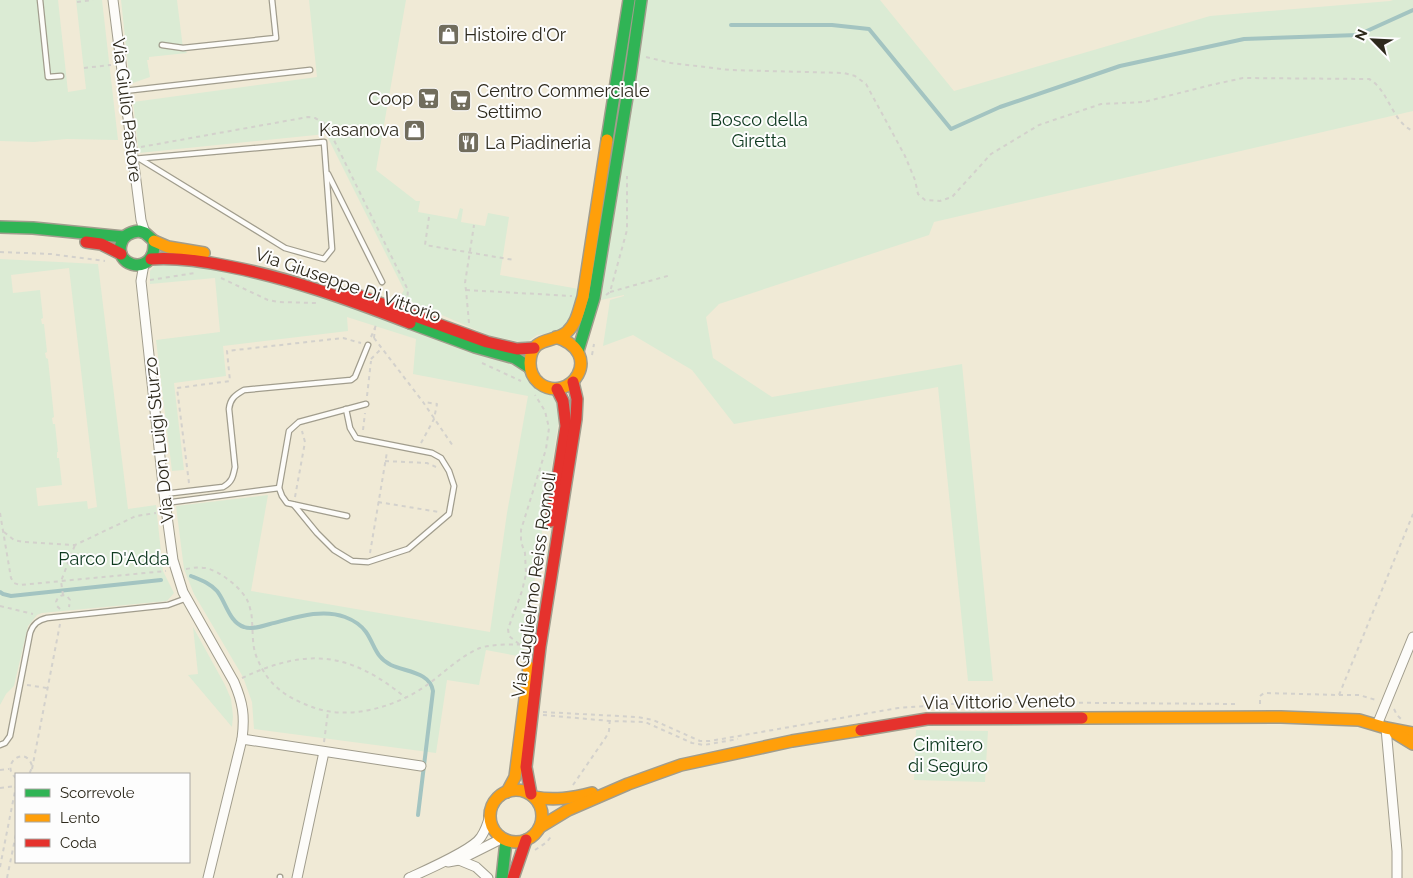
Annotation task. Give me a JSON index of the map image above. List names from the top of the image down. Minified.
{"streets":{"street":["Via Giulio Pastore","Via Giuseppe Di Vittorio","Via Don Luigi Sturzo","Via Guglielmo Reiss Romoli","Via Vittorio Veneto"]},"crossings":[["Via Giulio Pastore","Via Giuseppe Di Vittorio"],["Via Giulio Pastore","Via Don Luigi Sturzo"],["Via Giuseppe Di Vittorio","Via Don Luigi Sturzo"],["Via Giuseppe Di Vittorio","Via Guglielmo Reiss Romoli"]],"parks":["Bosco della Giretta","Parco D'Adda","Cimitero di Seguro"],"places":{"shop":["Histoire d'Or","Kasanova"],"supermarket":["Coop","Centro Commerciale Settimo"],"restaurant":["La Piadineria"]},"legend":["Scorrevole","Lento","Coda"],"north":"top left"}
